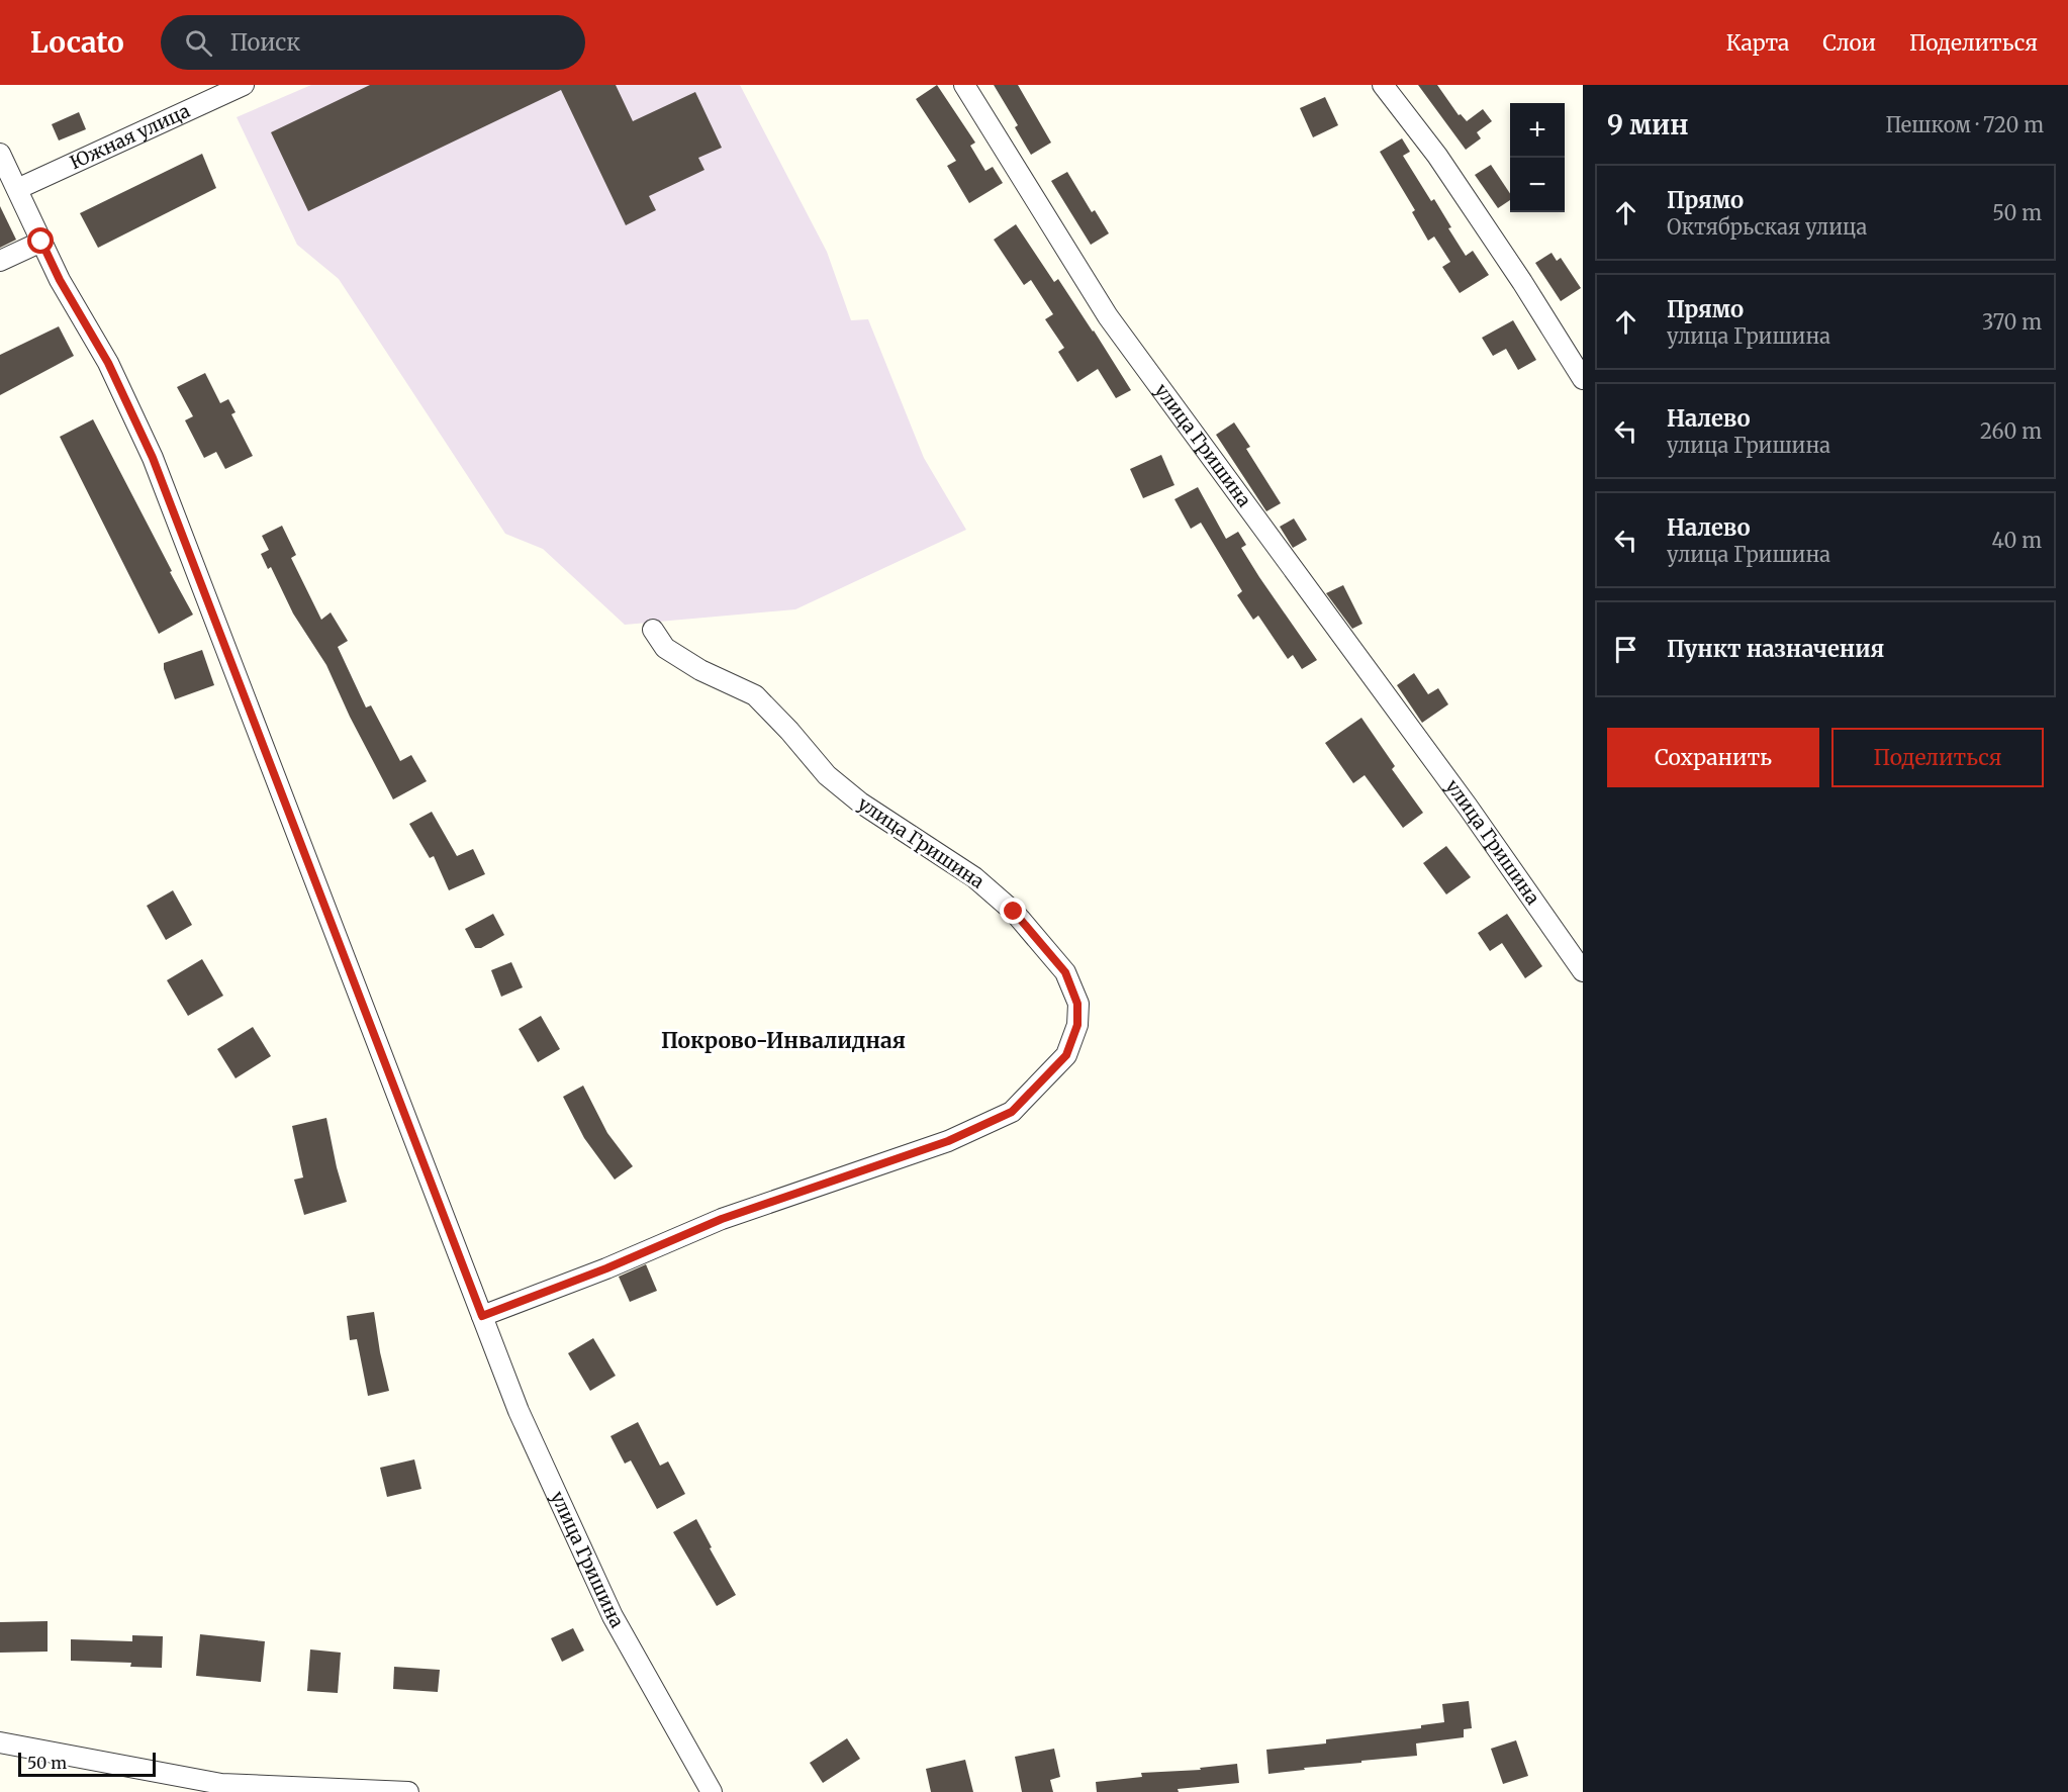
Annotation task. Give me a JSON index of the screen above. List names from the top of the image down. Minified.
{"streets":{"street":["Южная улица","улица Гришина"]},"crossings":[["Южная улица","улица Гришина"]],"districts":["Покрово-Инвалидная"],"scale_bar":"50 m","page":{"header":"Locato","search":"Поиск","nav":["Карта","Слои","Поделиться"],"heading":["9 мин","Пешком · 720 m"],"map_buttons":["+","−"],"list":[["Прямо","Октябрьская улица","50 m"],["Прямо","улица Гришина","370 m"],["Налево","улица Гришина","260 m"],["Налево","улица Гришина","40 m"],"Пункт назначения"],"buttons":["Сохранить","Поделиться"],"scale":"50 m"}}
